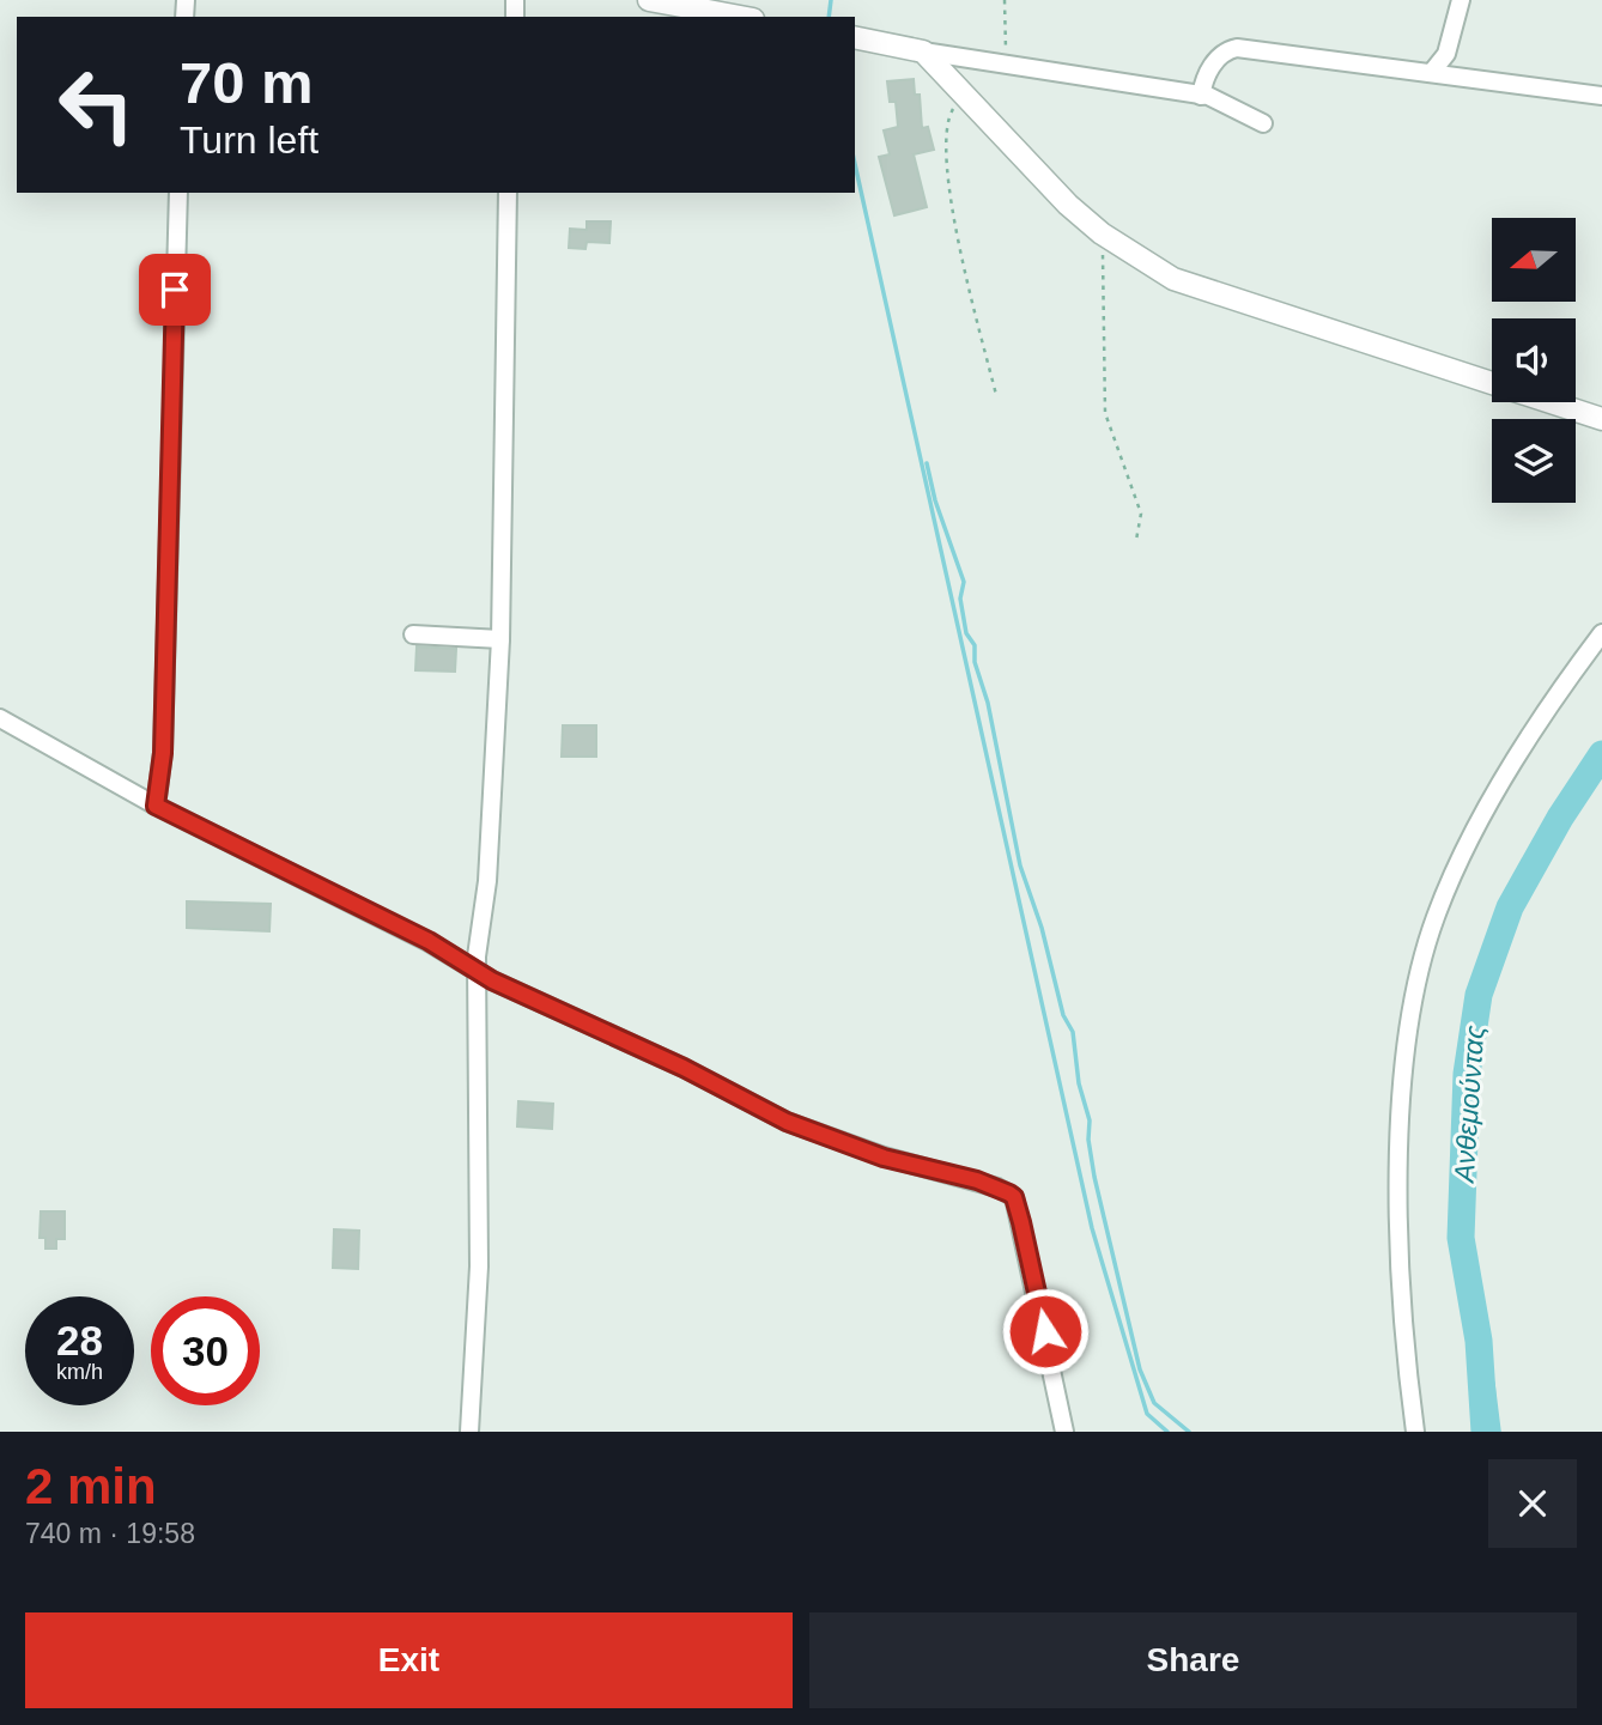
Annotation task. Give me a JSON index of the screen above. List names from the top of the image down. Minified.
{"water":["Ανθεμούντας"],"north":"left","page":{"turn":["70 m","Turn left"],"speed":"28 km/h","limit":"30","heading":["2 min","740 m · 19:58"],"buttons":["Exit","Share"]}}
